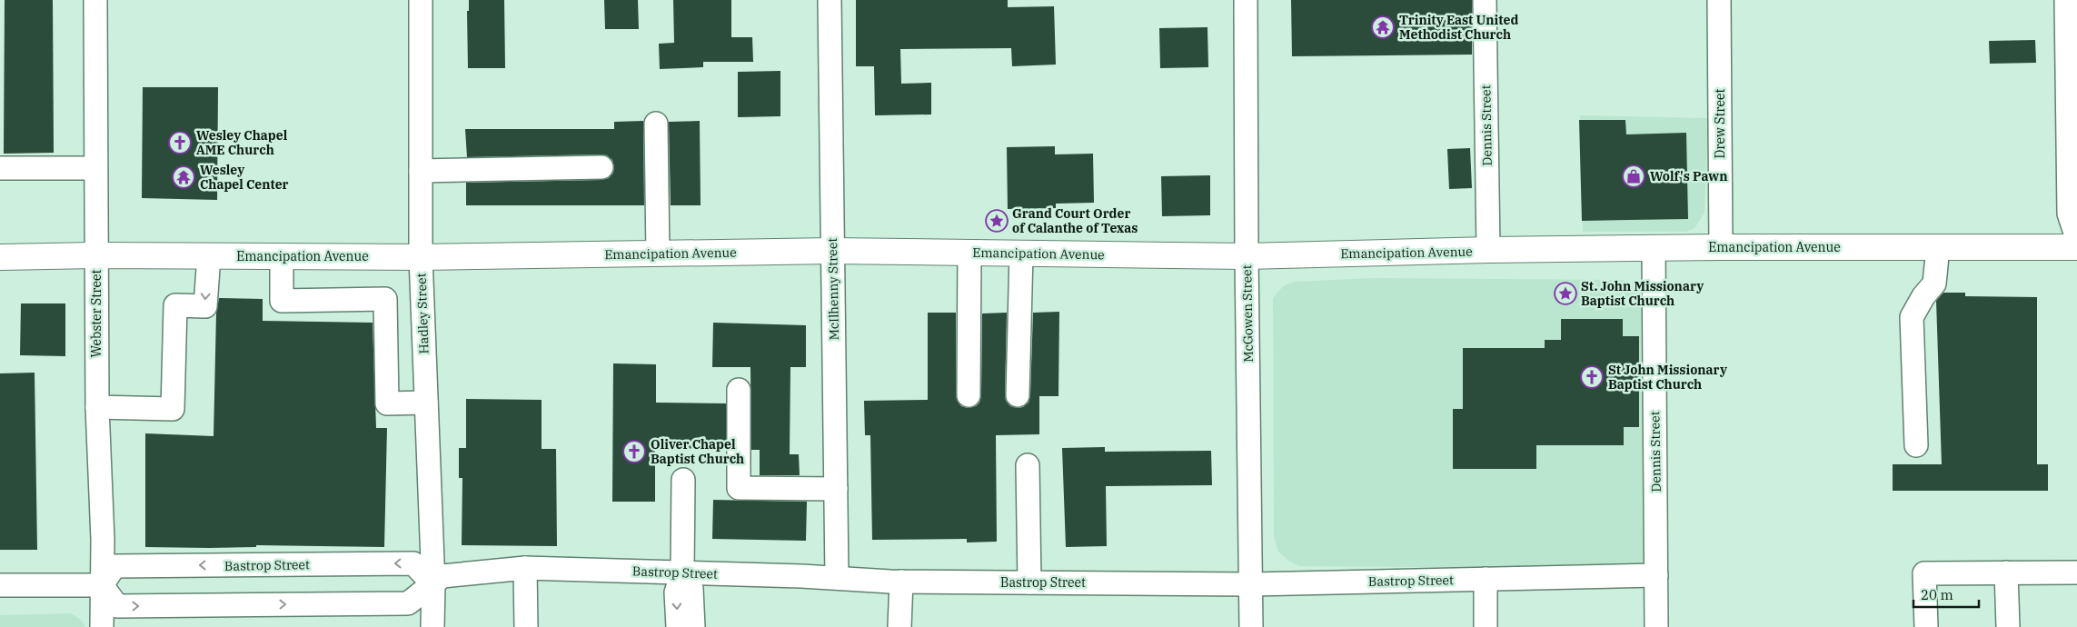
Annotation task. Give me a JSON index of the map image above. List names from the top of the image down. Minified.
{"streets":{"main road":["Emancipation Avenue"],"street":["Drew Street","Dennis Street","McIlhenny Street","Webster Street","Hadley Street","McGowen Street","Bastrop Street"]},"crossings":[["Drew Street","Emancipation Avenue"],["Dennis Street","Emancipation Avenue"],["Dennis Street","Bastrop Street"],["Emancipation Avenue","McIlhenny Street"],["Emancipation Avenue","Webster Street"],["Emancipation Avenue","Hadley Street"],["Emancipation Avenue","McGowen Street"],["McIlhenny Street","Bastrop Street"],["Webster Street","Bastrop Street"],["Hadley Street","Bastrop Street"],["McGowen Street","Bastrop Street"]],"places":{"temple":["Trinity East United Methodist Church","Wesley Chapel Center"],"church":["Wesley Chapel AME Church","St John Missionary Baptist Church","Oliver Chapel Baptist Church"],"shop":["Wolf's Pawn"],"place":["Grand Court Order of Calanthe of Texas","St. John Missionary Baptist Church"]},"scale_bar":"20 m"}
